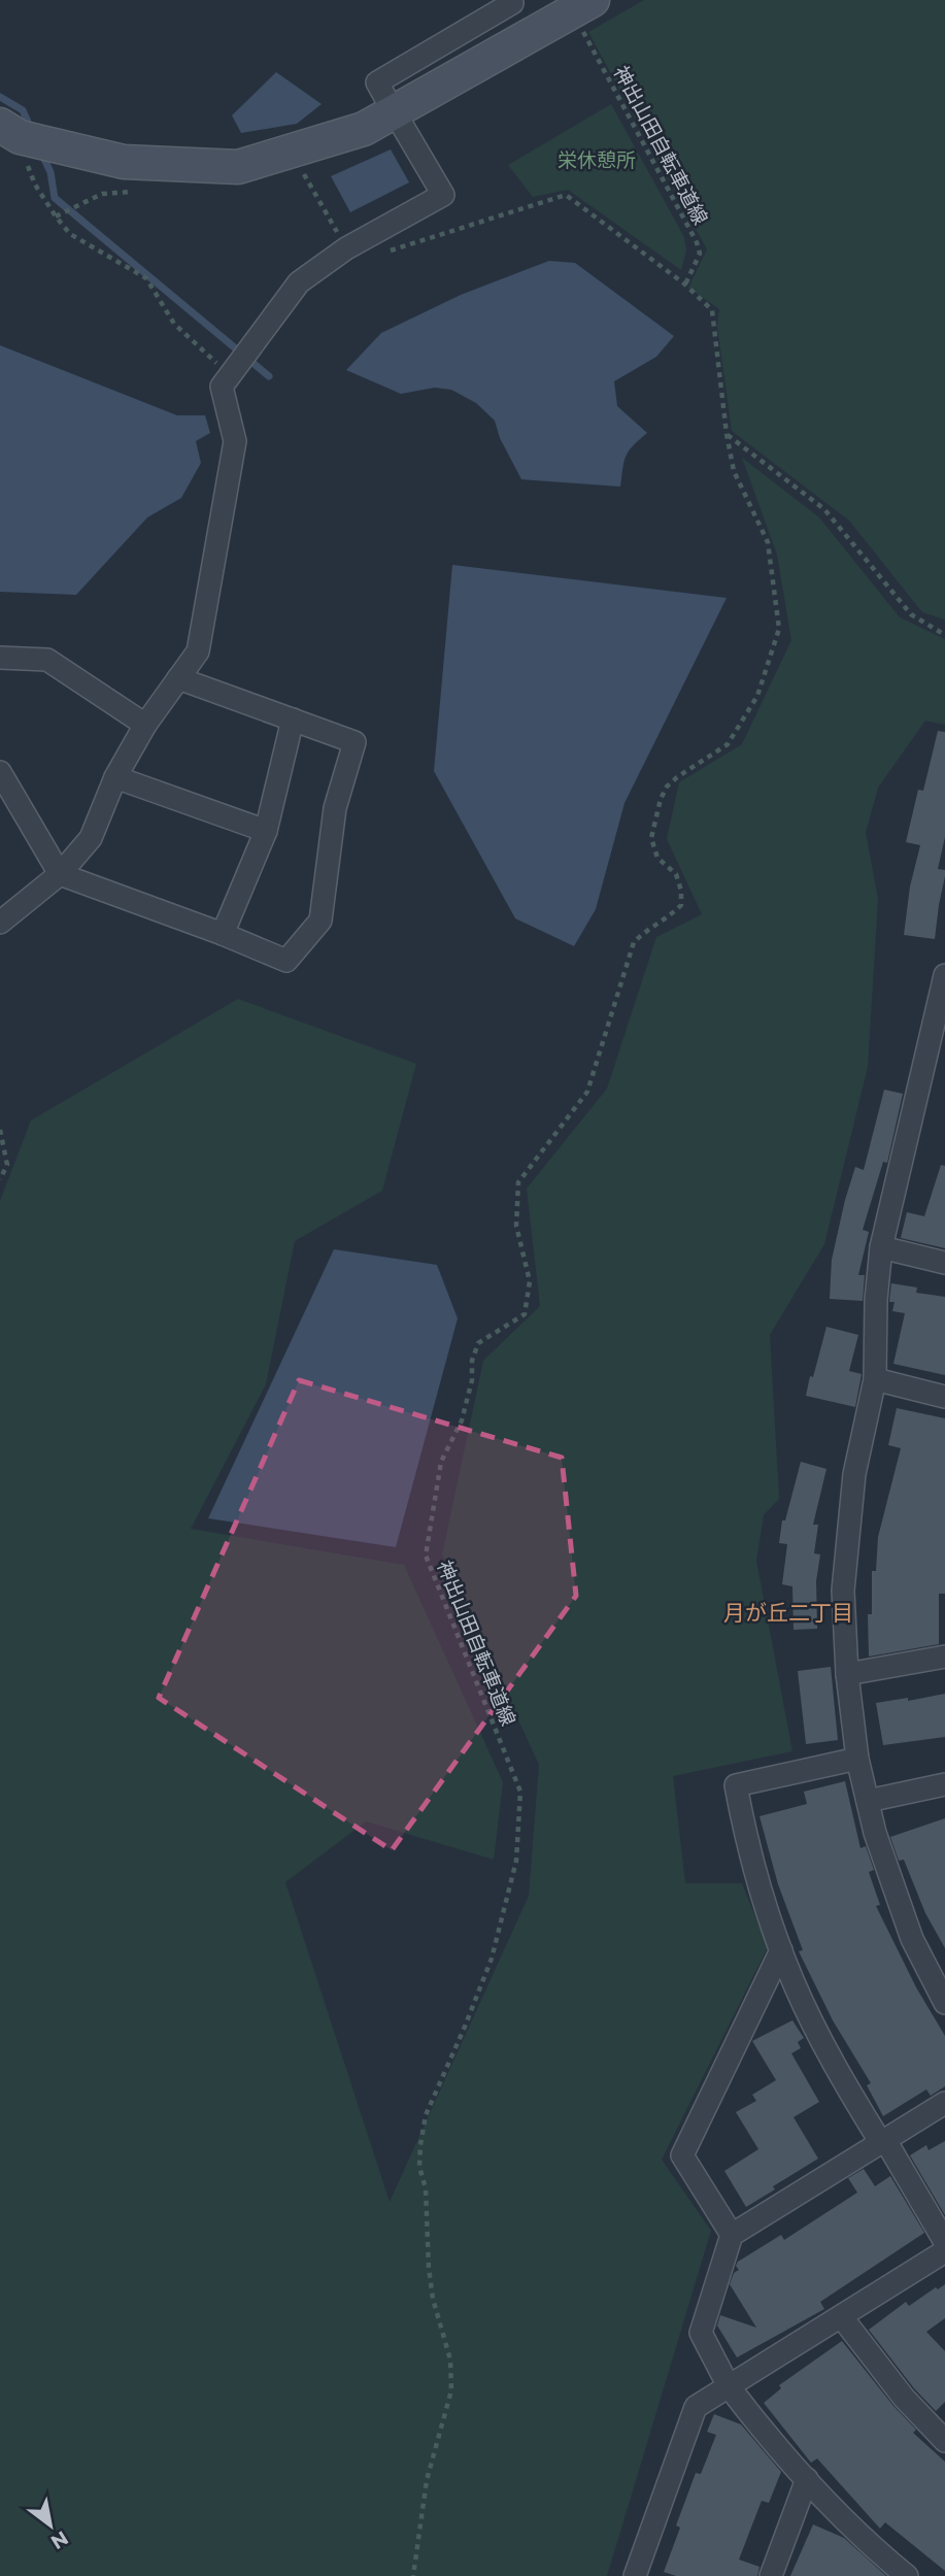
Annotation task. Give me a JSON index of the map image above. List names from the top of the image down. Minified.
{"streets":{"path":["神出山田自転車道線"]},"districts":["月が丘二丁目"],"parks":["栄休憩所"],"north":"bottom right"}
